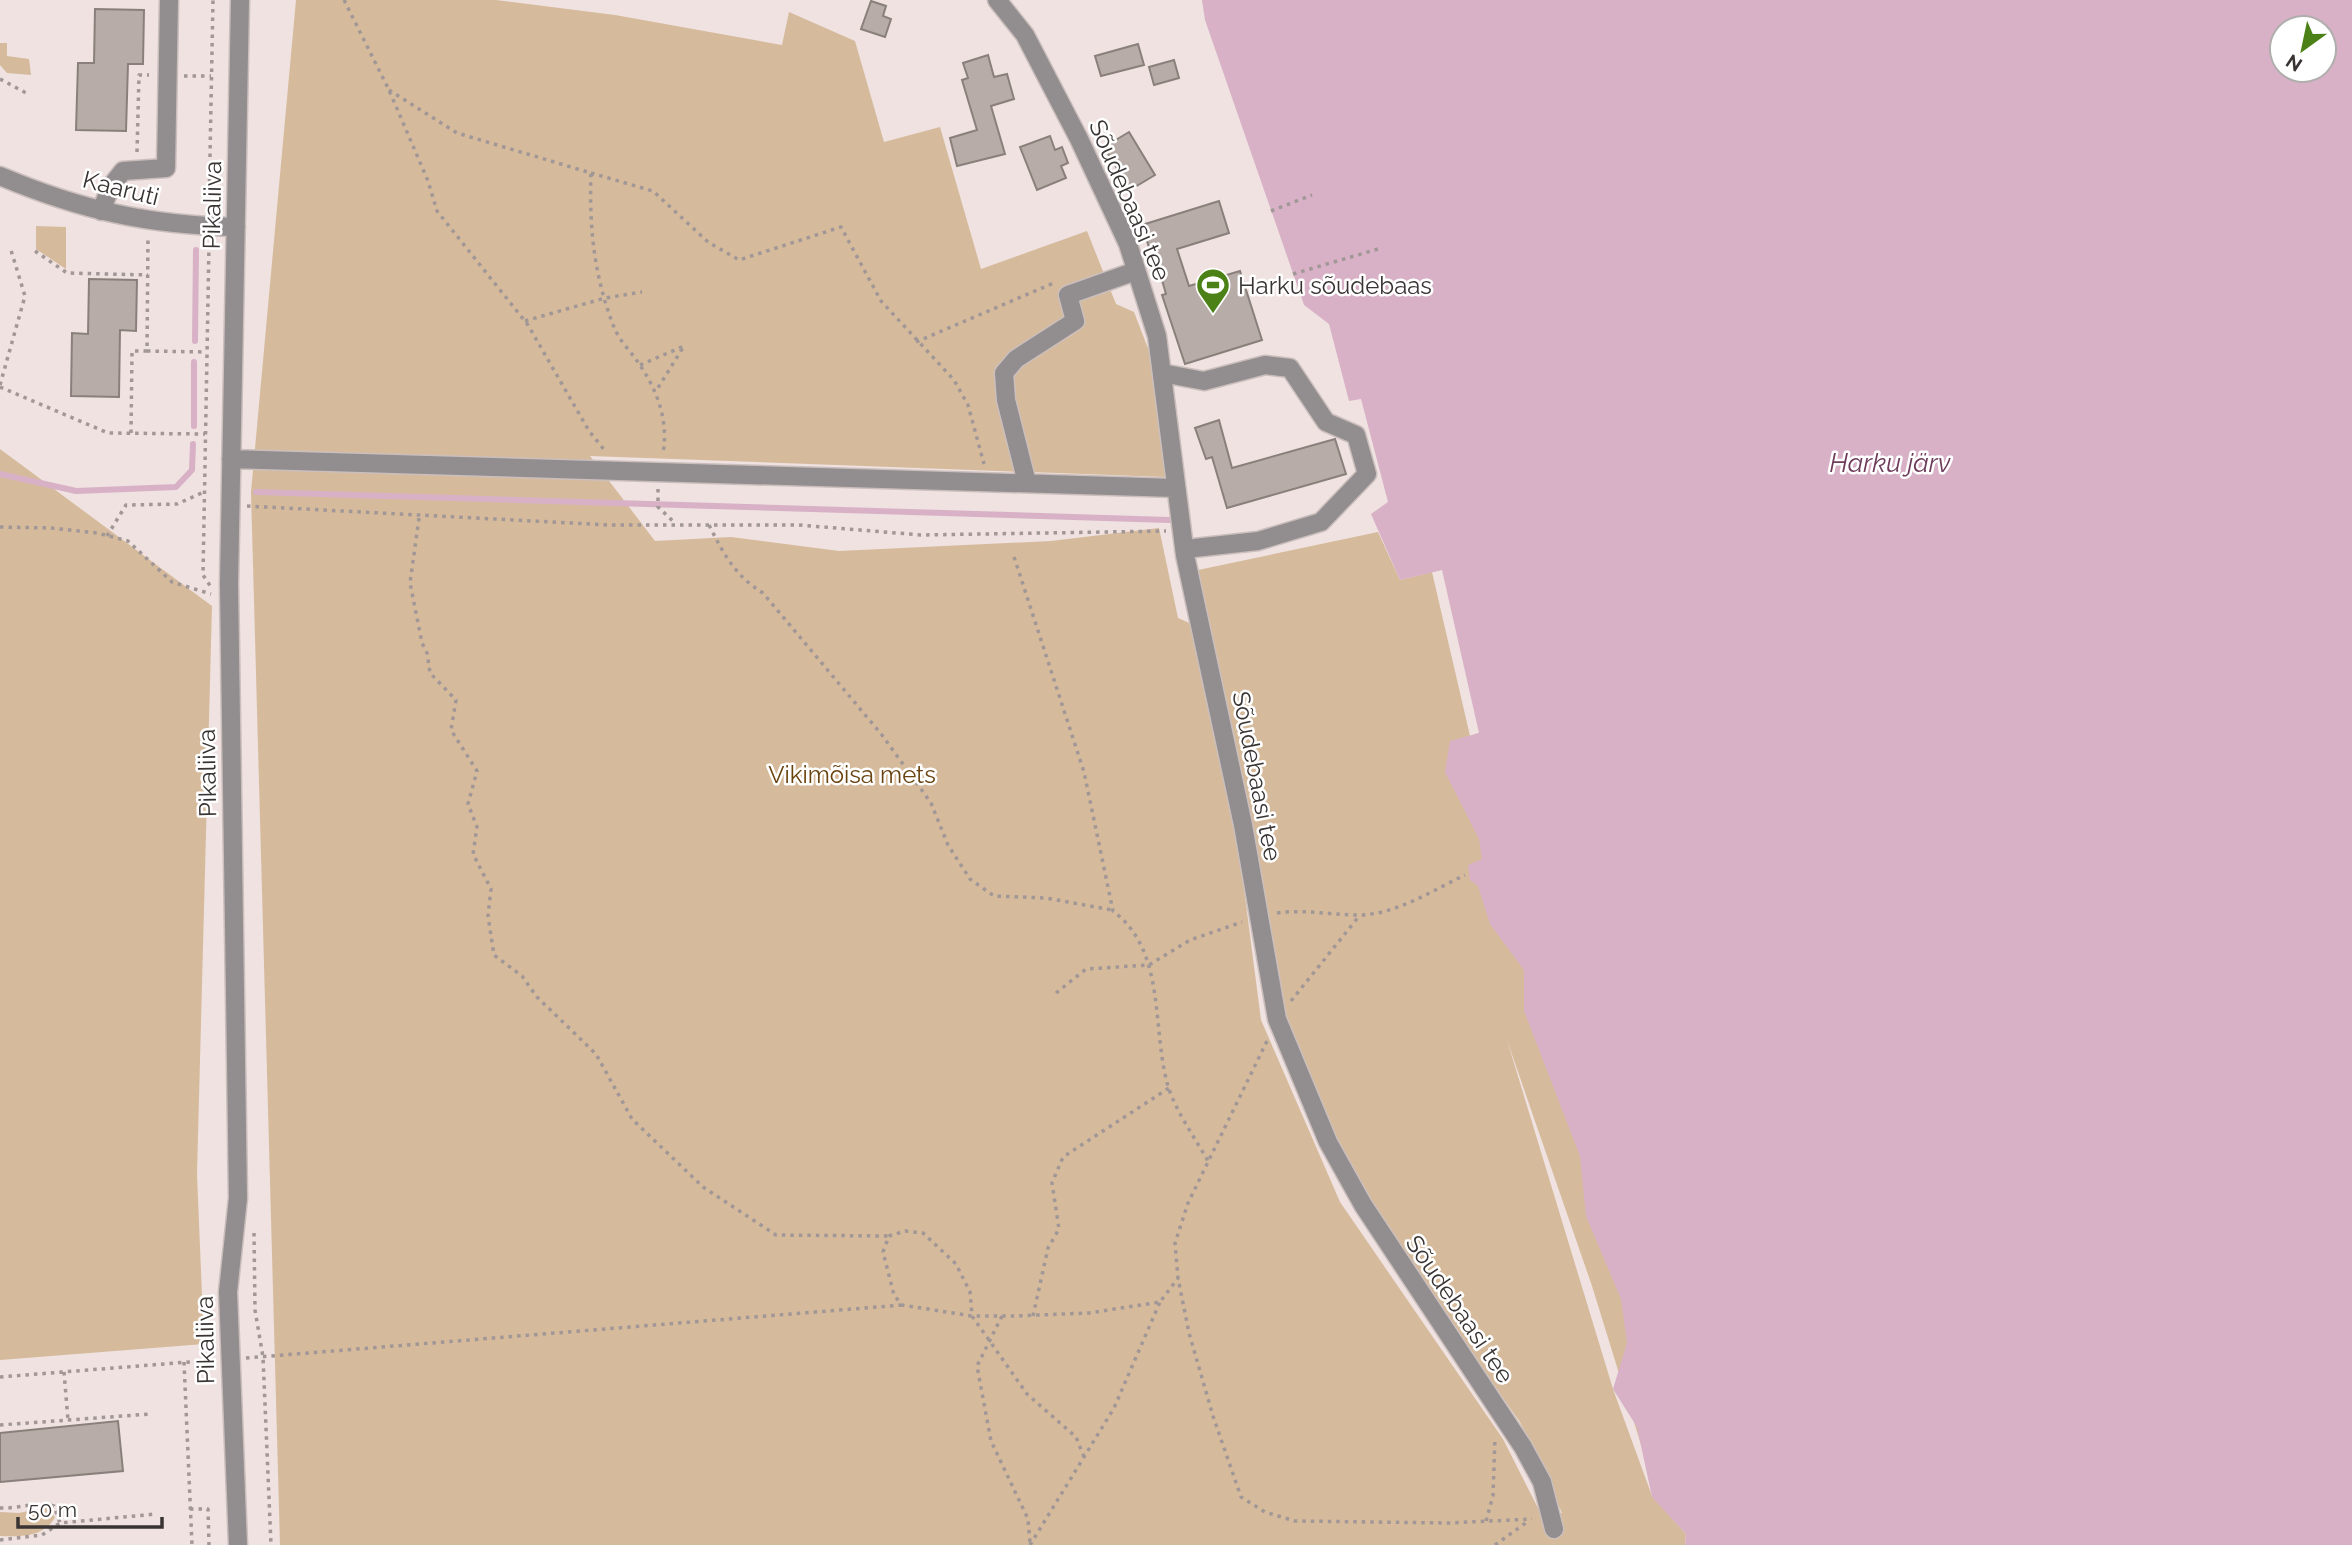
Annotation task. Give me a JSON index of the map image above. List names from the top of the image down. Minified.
{"streets":{"street":["Kaaruti","Sõudebaasi tee","Pikaliiva"]},"crossings":[["Kaaruti","Pikaliiva"]],"water":["Harku järv"],"parks":["Vikimõisa mets"],"places":{"sports":["Harku sõudebaas"]},"scale_bar":"50 m","north":"bottom left"}
